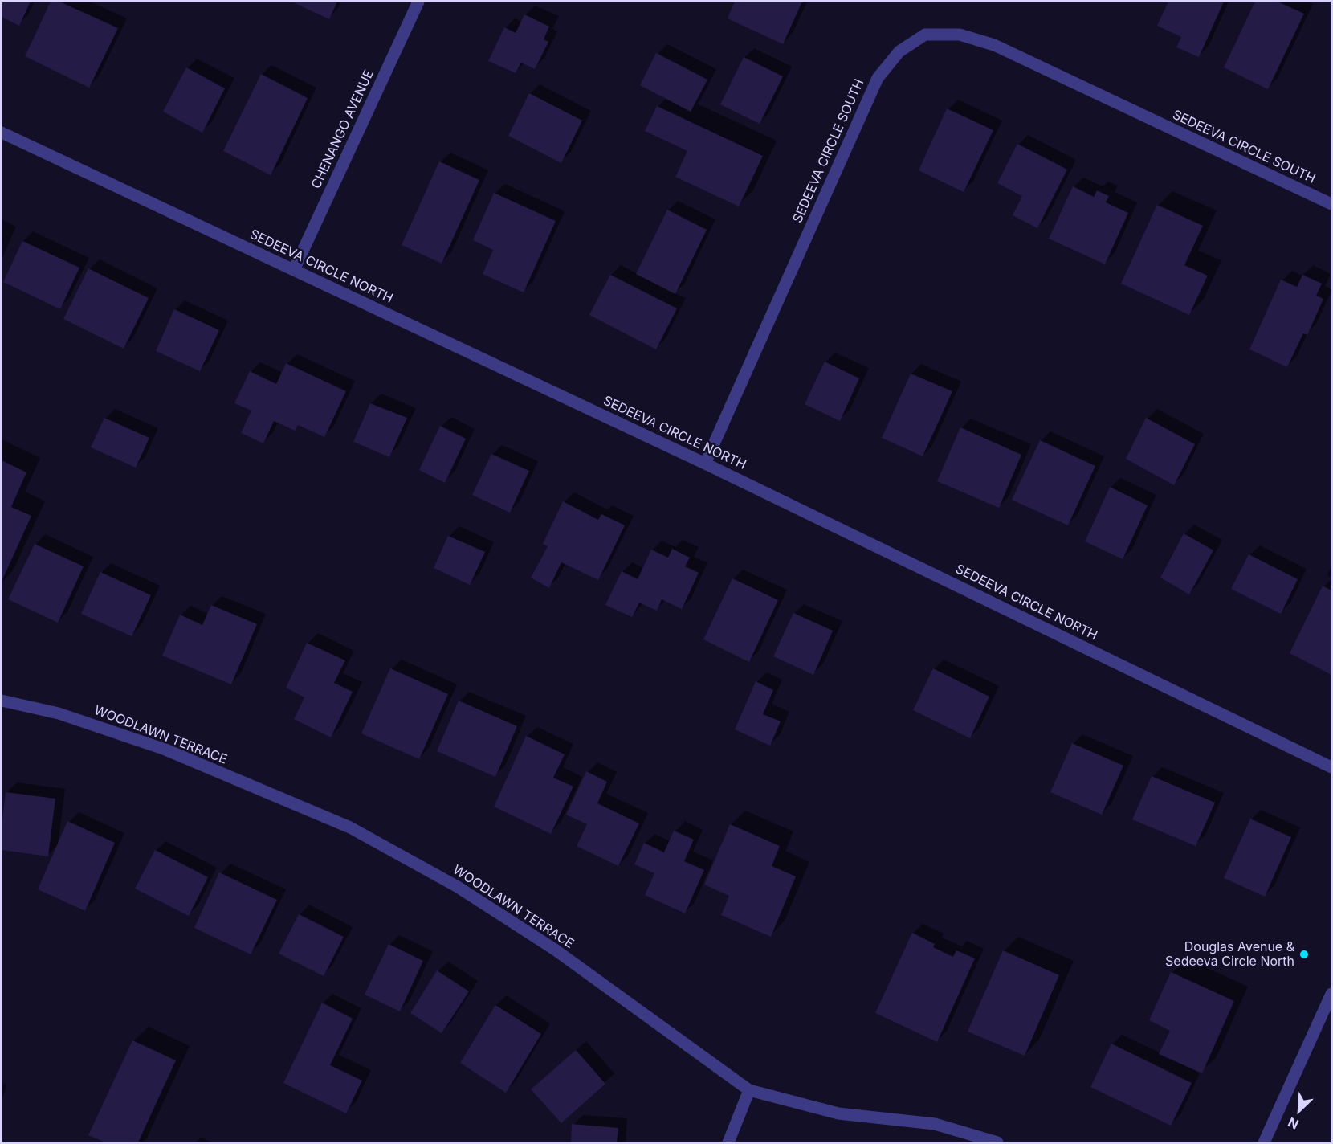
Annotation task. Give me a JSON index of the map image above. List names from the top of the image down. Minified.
{"streets":{"street":["CHENANGO AVENUE","SEDEEVA CIRCLE SOUTH","SEDEEVA CIRCLE NORTH","WOODLAWN TERRACE"]},"crossings":[["CHENANGO AVENUE","SEDEEVA CIRCLE NORTH"],["SEDEEVA CIRCLE SOUTH","SEDEEVA CIRCLE NORTH"]],"places":["Douglas Avenue & Sedeeva Circle North"],"north":"bottom left"}
